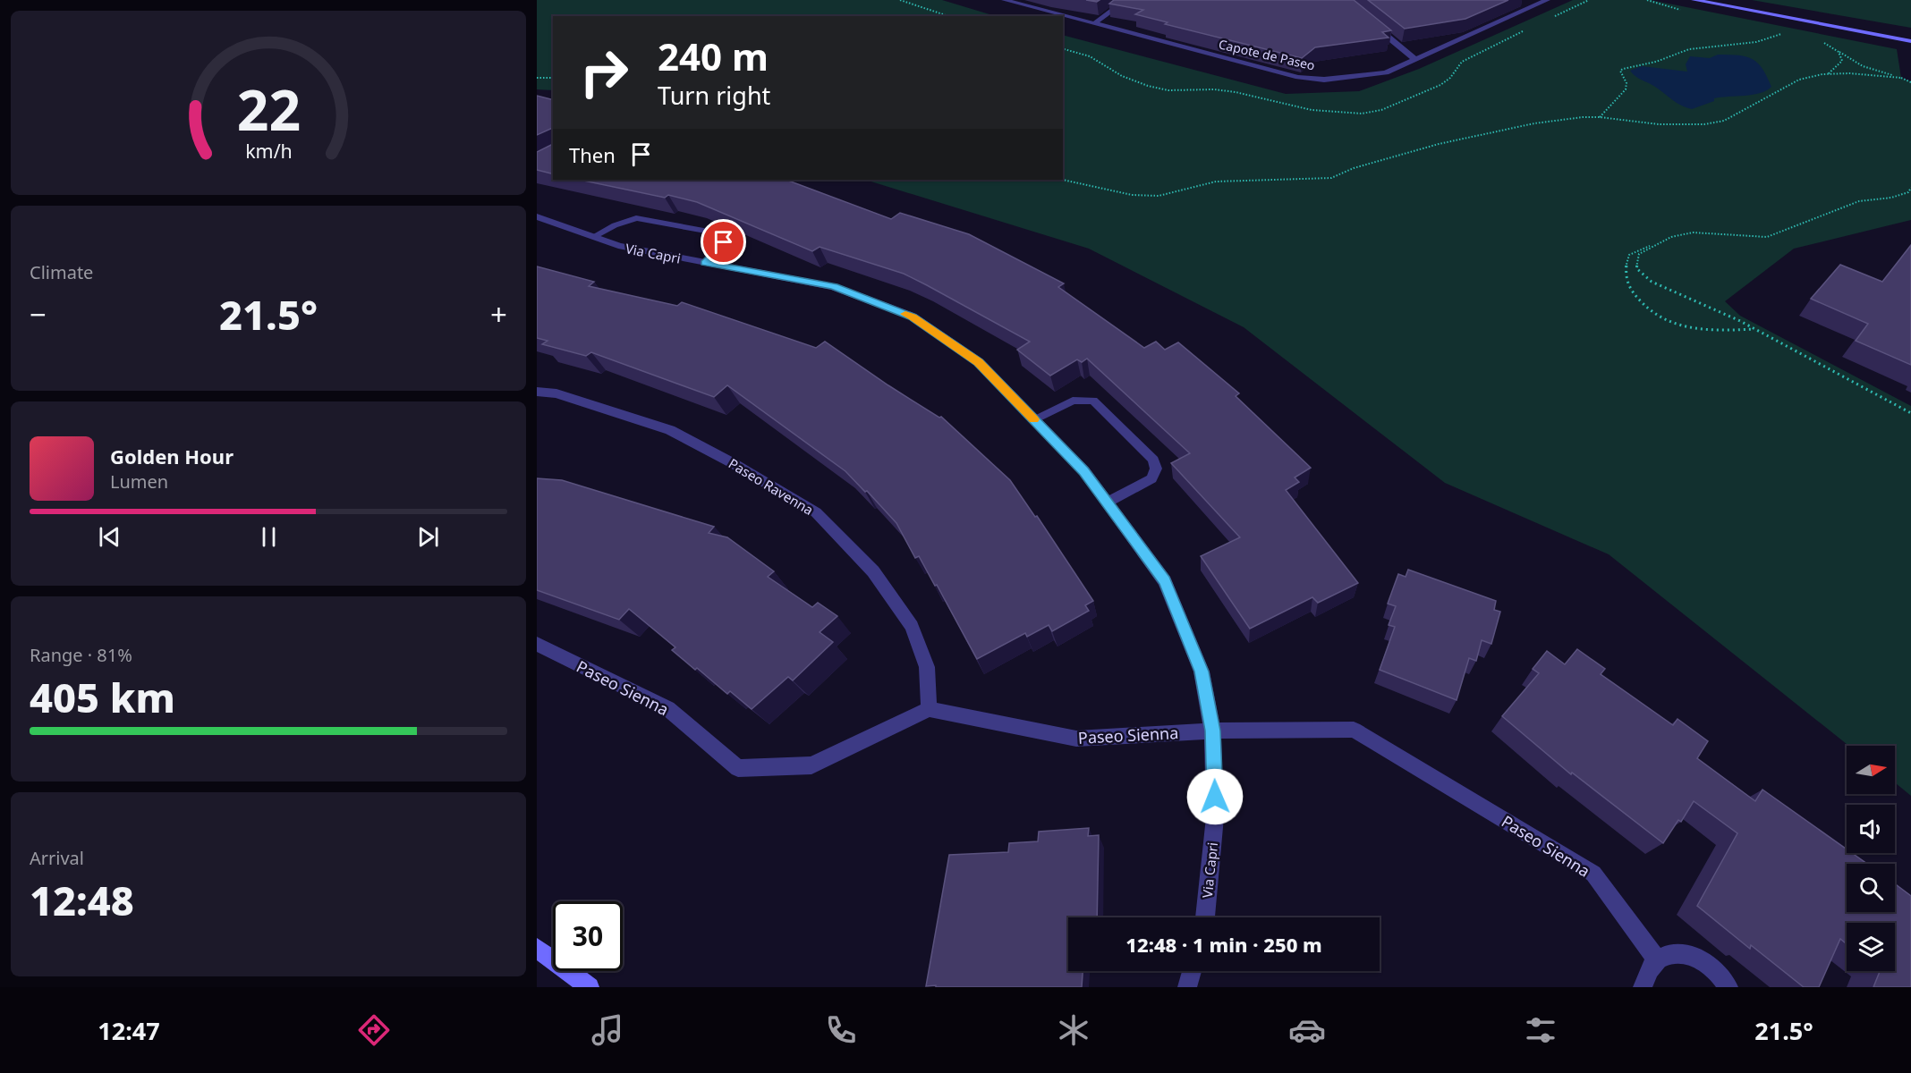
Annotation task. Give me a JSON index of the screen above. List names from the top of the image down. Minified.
{"streets":{"street":["Capote de Paseo","Via Capri","Paseo Ravenna","Paseo Sienna"]},"crossings":[["Via Capri","Paseo Sienna"],["Paseo Ravenna","Paseo Sienna"]],"north":"right","page":{"turn":["240 m","Turn right"],"then":"Then","tile":["Climate",["Range · 81%","405 km"],["Arrival","12:48"]],"heat":["−","21.5°","+"],"song":["Golden Hour","Lumen"],"limit":"30","trip":"12:48 · 1 min · 250 m","tabs":["12:47","21.5°"],"gauge":["22","km/h"]}}
